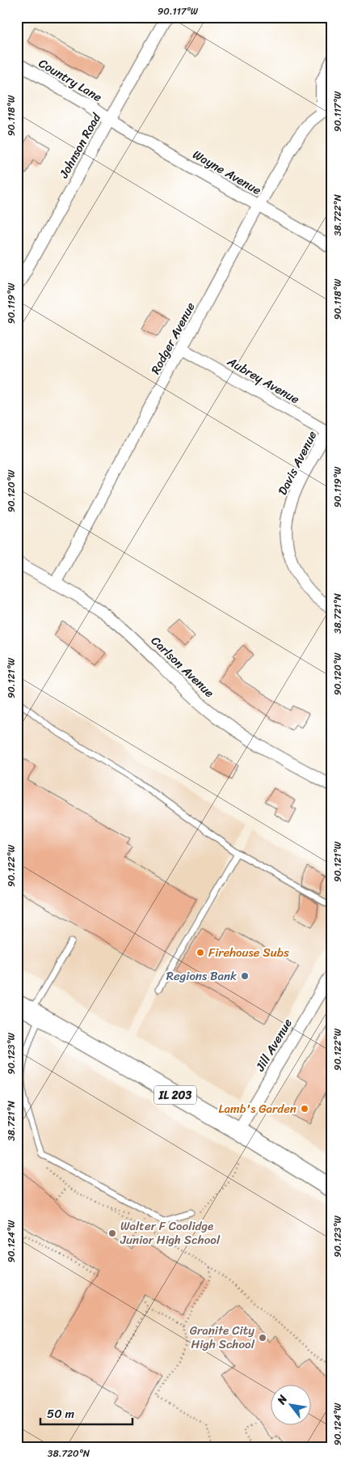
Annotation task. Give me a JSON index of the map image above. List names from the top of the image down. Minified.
{"streets":{"main road":["IL 203"],"street":["Country Lane","Johnson Road","Wayne Avenue","Rodger Avenue","Aubrey Avenue","Davis Avenue","Carlson Avenue","Jill Avenue"]},"crossings":[["Country Lane","Johnson Road"],["Country Lane","Wayne Avenue"],["Johnson Road","Wayne Avenue"],["Wayne Avenue","Rodger Avenue"],["Rodger Avenue","Aubrey Avenue"],["Rodger Avenue","Carlson Avenue"],["Aubrey Avenue","Davis Avenue"],["Jill Avenue","IL 203"]],"places":["Firehouse Subs","Regions Bank","Lamb's Garden","Walter F Coolidge Junior High School","Granite City High School"],"scale_bar":"50 m","north":"top left","coordinates":["90.117°W","90.118°W","38.722°N","90.119°W","90.120°W","38.721°N","90.121°W","90.122°W","90.123°W","90.124°W","38.720°N"]}
